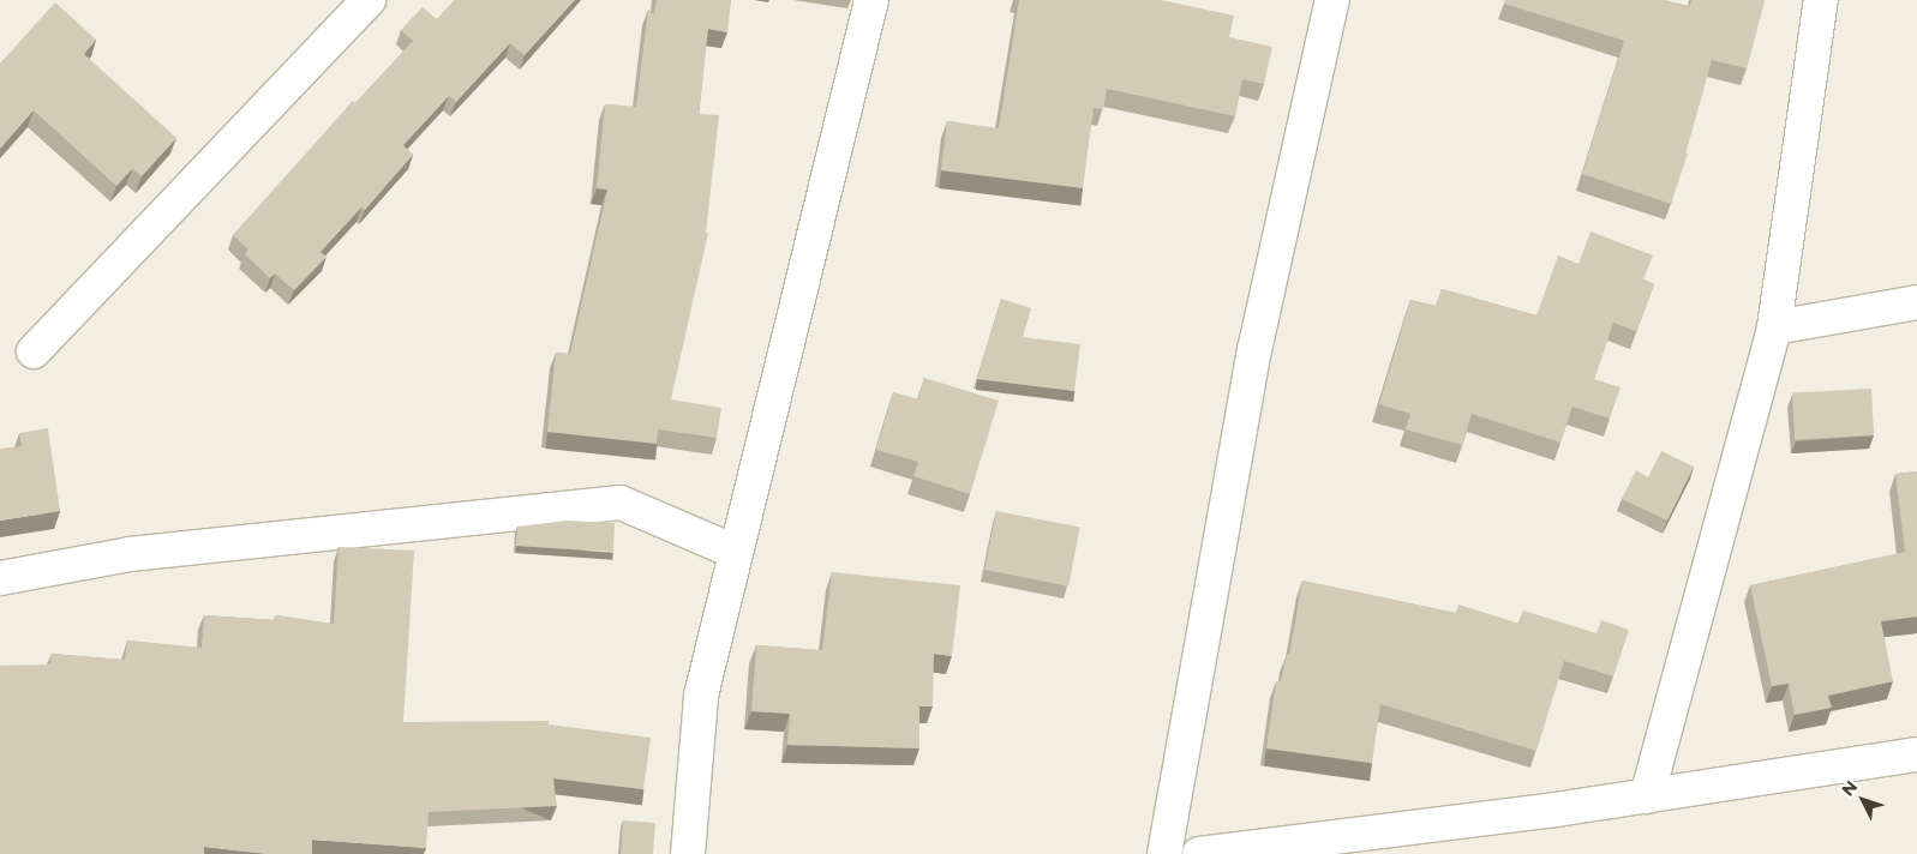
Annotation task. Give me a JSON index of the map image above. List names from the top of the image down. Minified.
{"north":"top left"}
